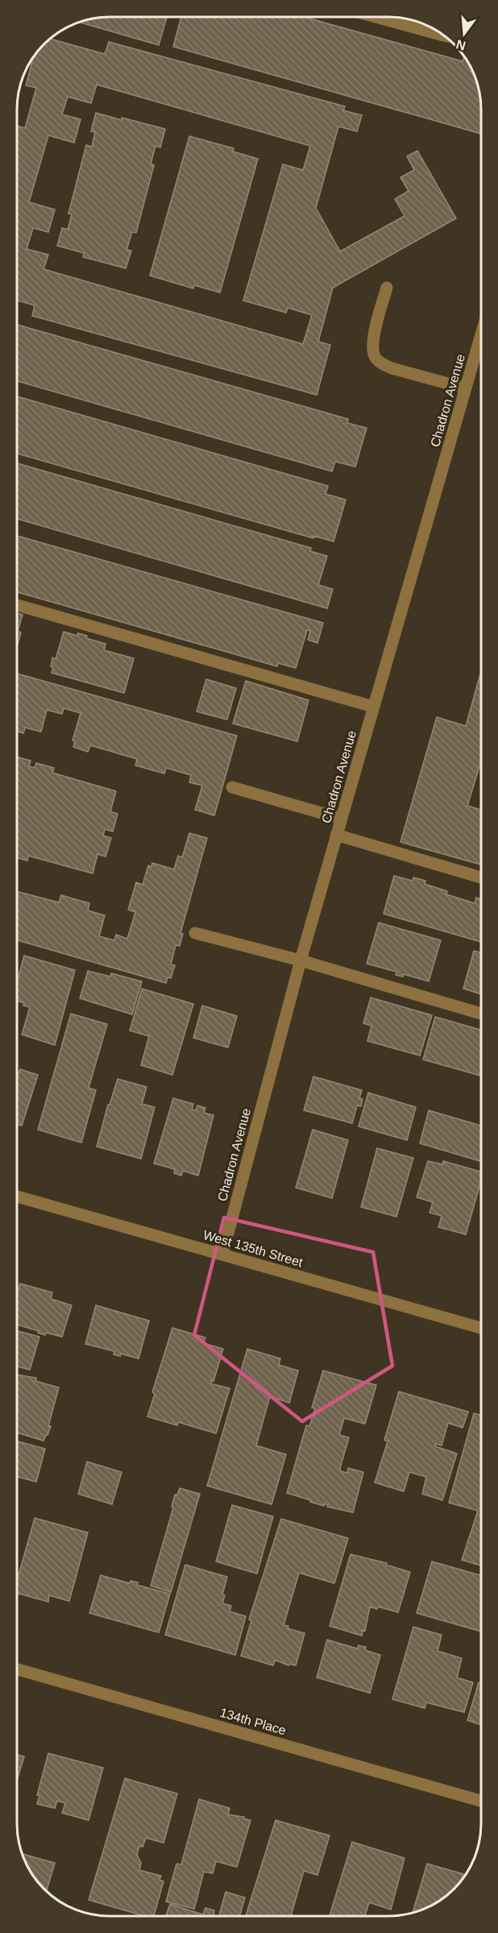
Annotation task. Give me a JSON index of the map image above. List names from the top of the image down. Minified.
{"streets":{"street":["Chadron Avenue","West 135th Street","134th Place"]},"crossings":[["Chadron Avenue","West 135th Street"]],"north":"bottom"}
